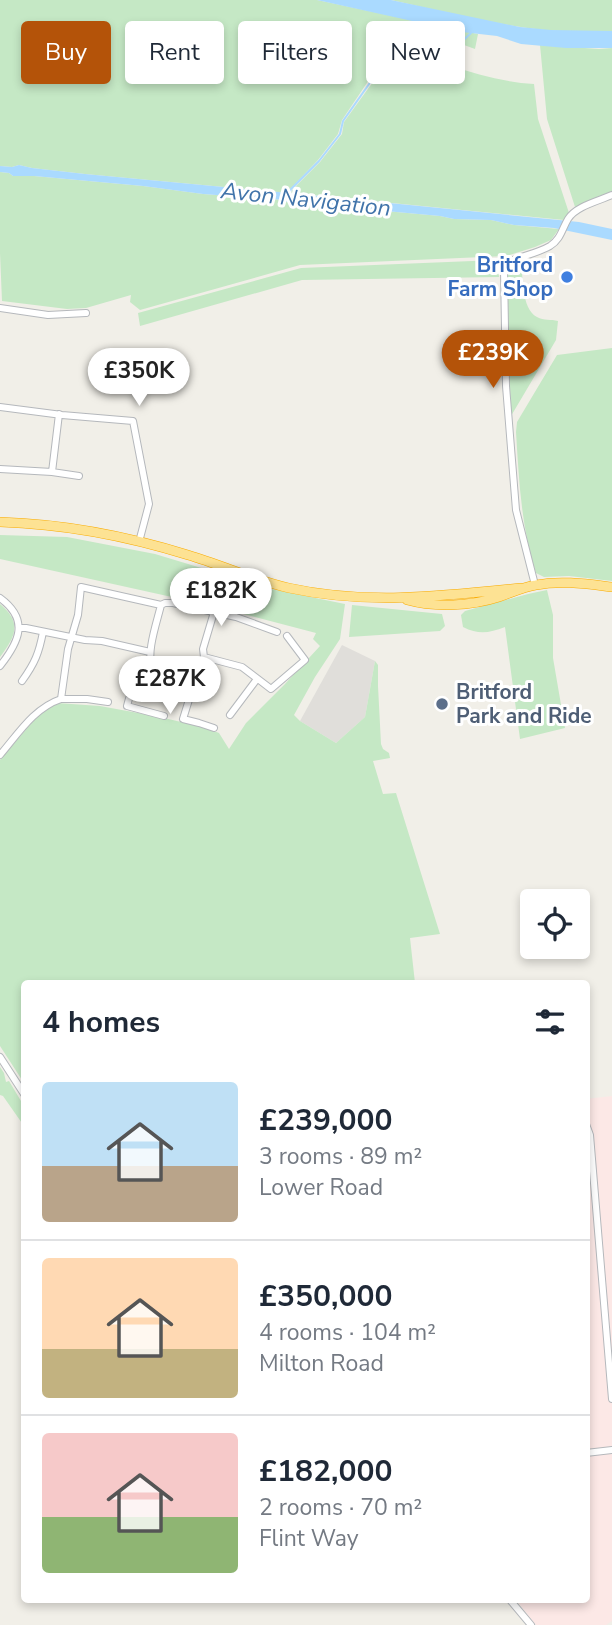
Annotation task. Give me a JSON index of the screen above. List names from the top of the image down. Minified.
{"water":["Avon Navigation"],"places":["Britford Farm Shop","Britford Park and Ride"],"page":{"chip":["Buy","Rent","Filters","New"],"price":["£239K","£350K","£182K","£287K"],"heading":"4 homes","list":[{"name":"£239,000","note":"3 rooms · 89 m² · Lower Road"},{"name":"£350,000","note":"4 rooms · 104 m² · Milton Road"},{"name":"£182,000","note":"2 rooms · 70 m² · Flint Way"}]}}
